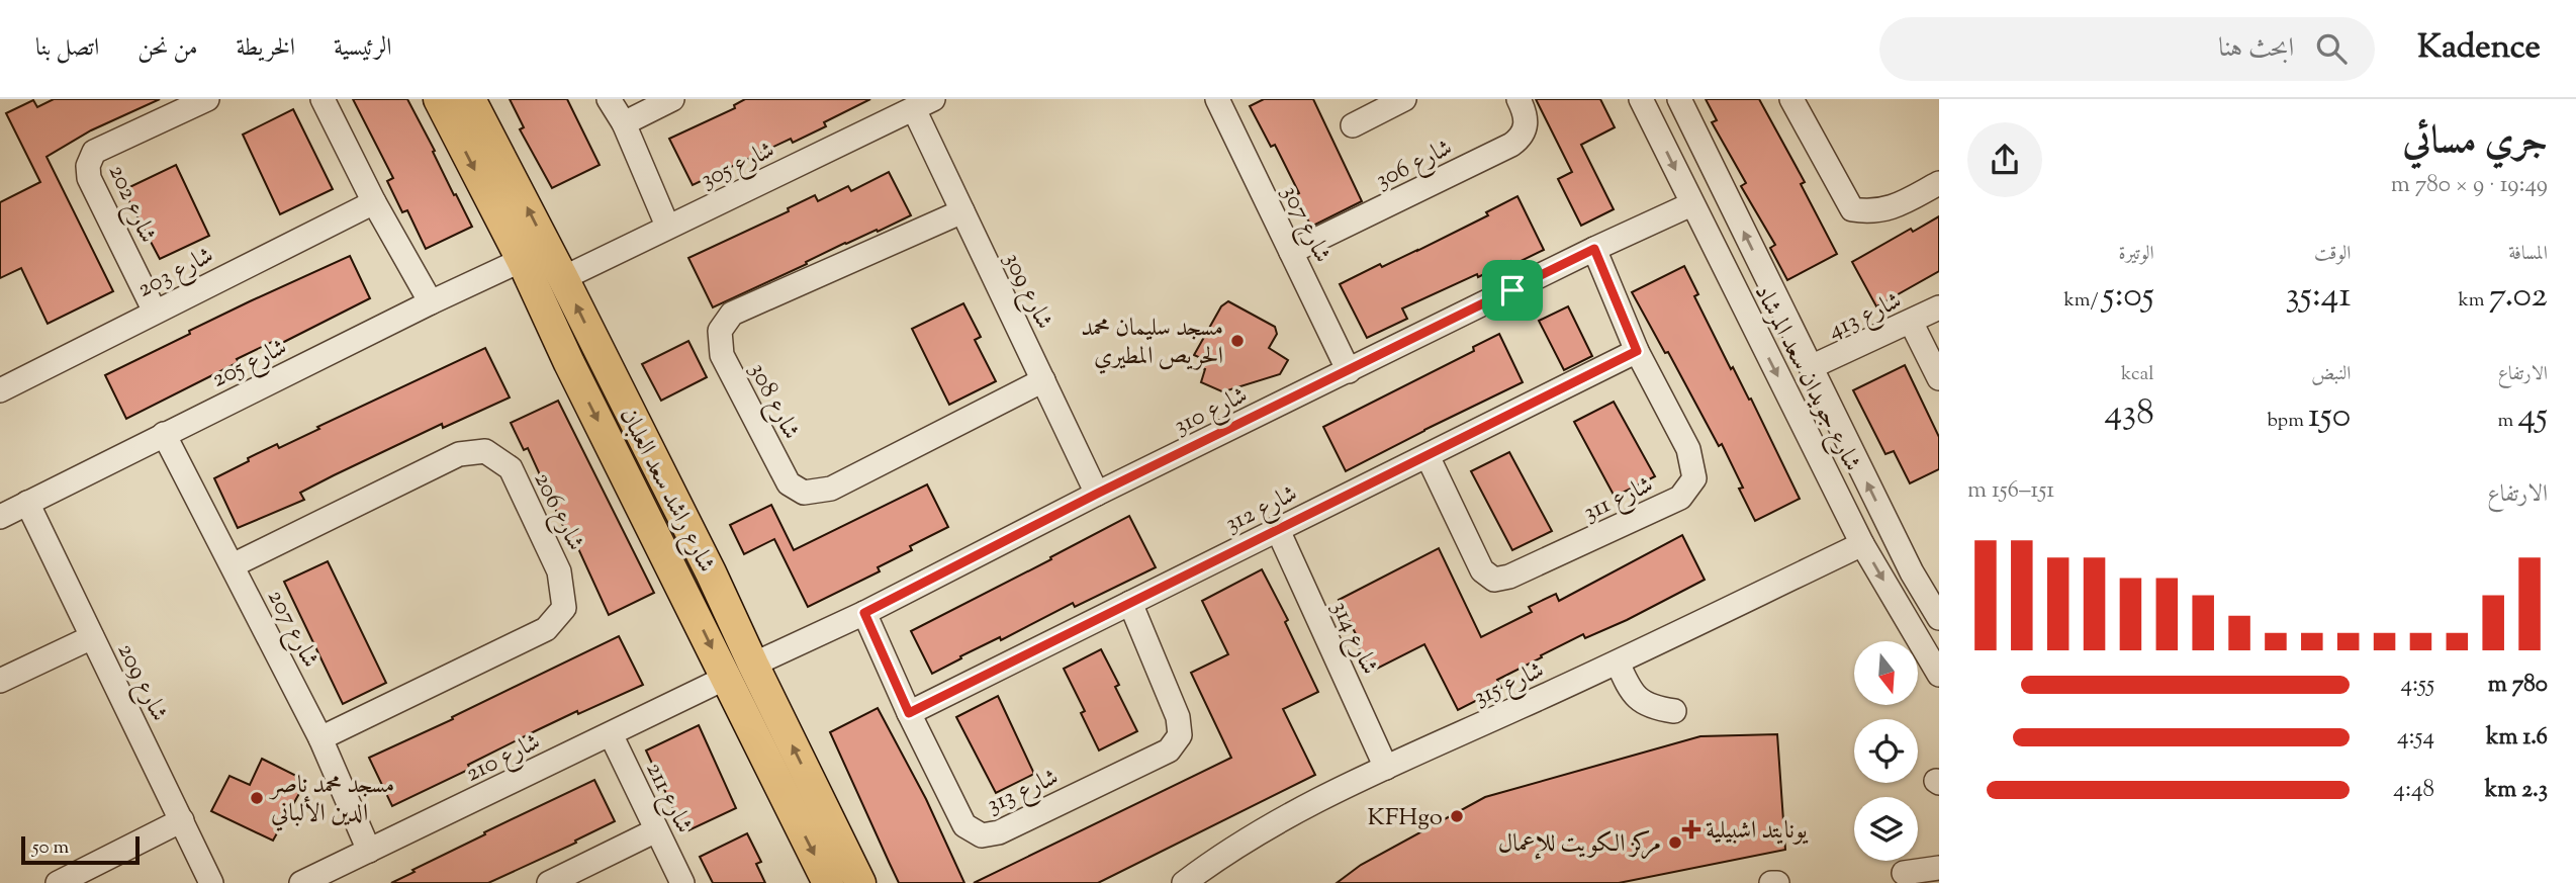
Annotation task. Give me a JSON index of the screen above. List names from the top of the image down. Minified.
{"streets":{"main road":["شارع راشد سعد العلبان"],"street":["شارع 306","شارع 305","شارع 202","شارع 307","شارع 203","شارع 309","شارع 413","شارع 205","شارع جويدان سعد المرشاد","شارع 308","شارع 310","شارع 311","شارع 312","شارع 206","شارع 207","شارع 314","شارع 209","شارع 315","شارع 210","شارع 313","شارع 211"]},"crossings":[["شارع 306","شارع 307"],["شارع 305","شارع 309"],["شارع 305","شارع راشد سعد العلبان"],["شارع 202","شارع 203"],["شارع 307","شارع 310"],["شارع 309","شارع 308"],["شارع 309","شارع 310"],["شارع 413","شارع جويدان سعد المرشاد"],["شارع 205","شارع راشد سعد العلبان"],["شارع 205","شارع 207"],["شارع 205","شارع 209"],["شارع جويدان سعد المرشاد","شارع 310"],["شارع جويدان سعد المرشاد","شارع 315"],["شارع 310","شارع راشد سعد العلبان"],["شارع 310","شارع 311"],["شارع 310","شارع 313"],["شارع راشد سعد العلبان","شارع 210"],["شارع 311","شارع 312"],["شارع 312","شارع 314"],["شارع 312","شارع 313"],["شارع 206","شارع 207"],["شارع 207","شارع 210"],["شارع 314","شارع 315"],["شارع 210","شارع 211"]],"places":{"other":["مسجد سليمان محمد الحريص المطيري","مسجد محمد ناصر الدين الألباني","KFHgo","مركز الكويت للإعمال"],"health":["يونايتد اشبيلية"]},"scale_bar":"50 m","north":"bottom","page":{"header":"Kadence","search":"ابحث هنا","nav":["الرئيسية","الخريطة","من نحن","اتصل بنا"],"heading":["جري مسائي","19:49 · 9 × 780 m"],"stats":[["المسافة","7.02 km"],["الوقت","35:41"],["الوتيرة","5:05 /km"],["الارتفاع","45 m"],["النبض","150 bpm"],["kcal","438"]],"chart":["الارتفاع","151–156 m"],"list":[{"name":"780 m","note":"4:55"},{"name":"1.6 km","note":"4:54"},{"name":"2.3 km","note":"4:48"}],"scale":"50 m"}}
